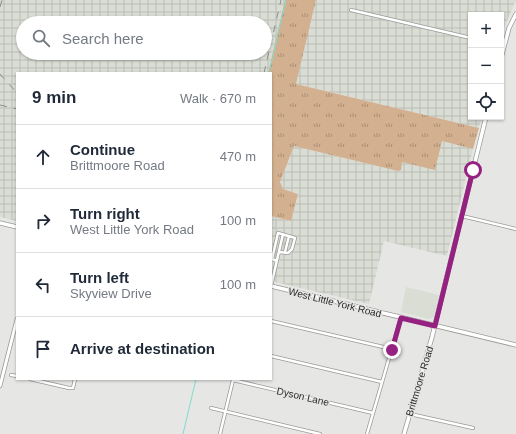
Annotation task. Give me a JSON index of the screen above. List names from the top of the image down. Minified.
{"streets":{"main road":["West Little York Road","Brittmoore Road"],"street":["Dyson Lane"]},"crossings":[["West Little York Road","Brittmoore Road"]],"page":{"map_buttons":["+","−"],"search":"Search here","heading":["9 min","Walk · 670 m"],"list":[["Continue","Brittmoore Road","470 m"],["Turn right","West Little York Road","100 m"],["Turn left","Skyview Drive","100 m"],"Arrive at destination"]}}
